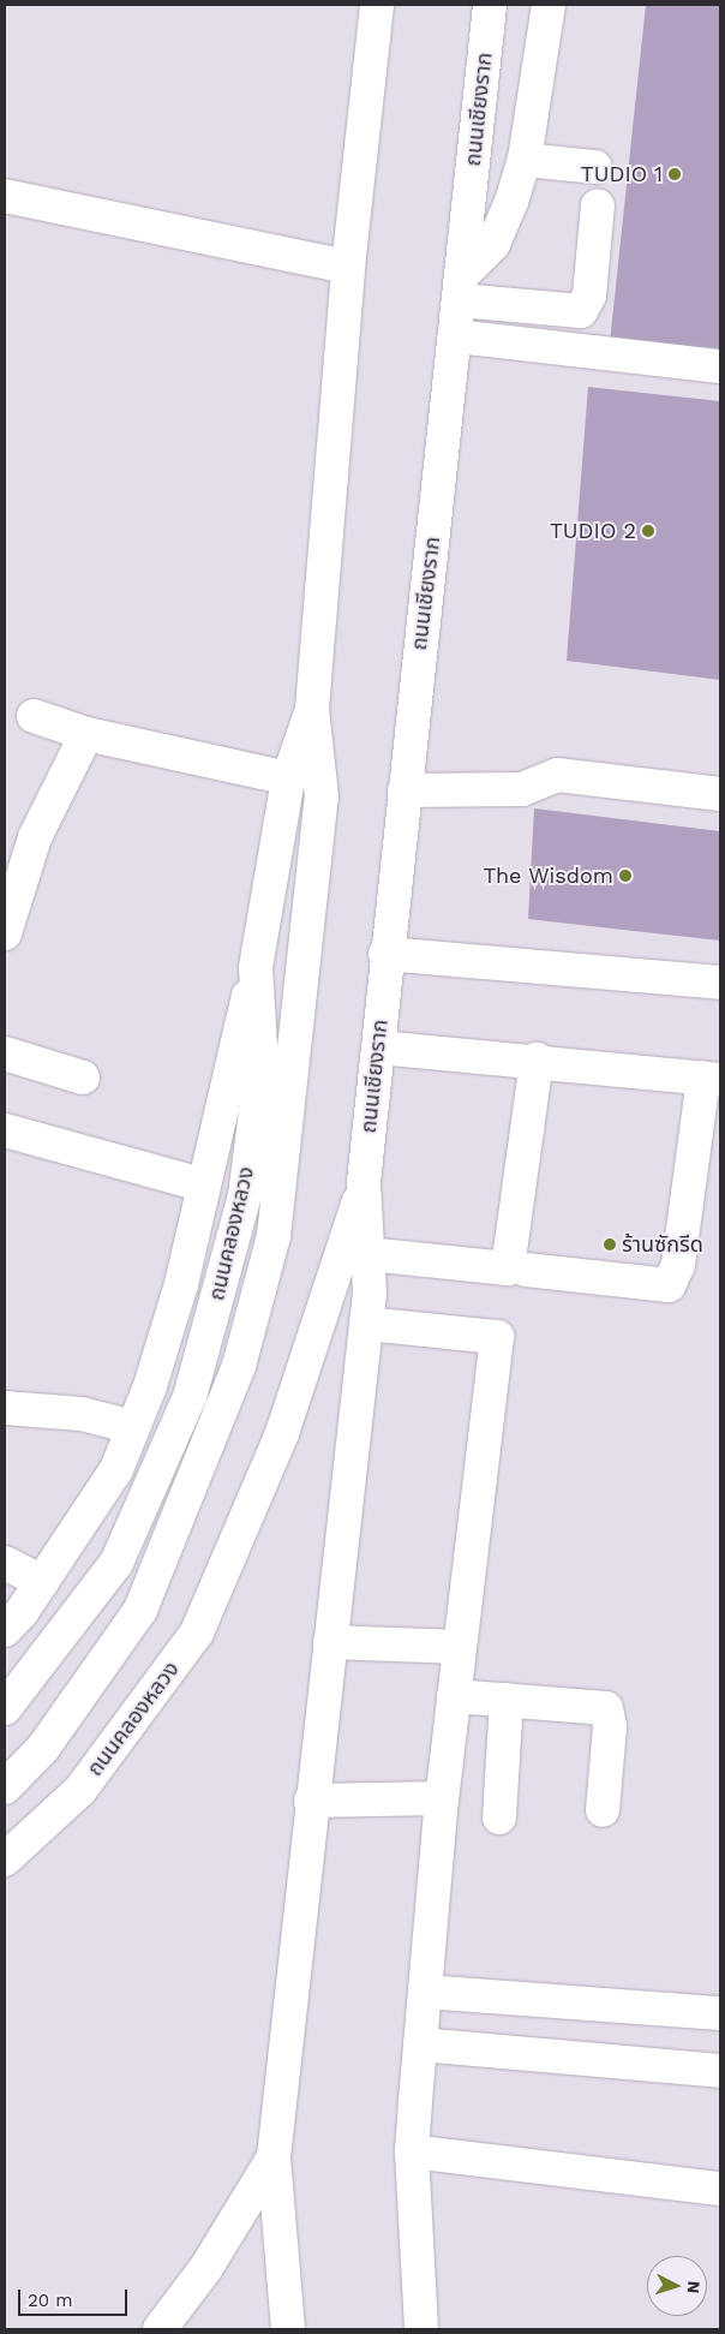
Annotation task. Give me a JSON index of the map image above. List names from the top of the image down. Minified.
{"streets":{"main road":["ถนนเชียงราก","ถนนคลองหลวง"]},"crossings":[["ถนนเชียงราก","ถนนคลองหลวง"]],"places":["TUDIO 1","TUDIO 2","The Wisdom","ร้านซักรีด"],"scale_bar":"20 m","north":"right"}
